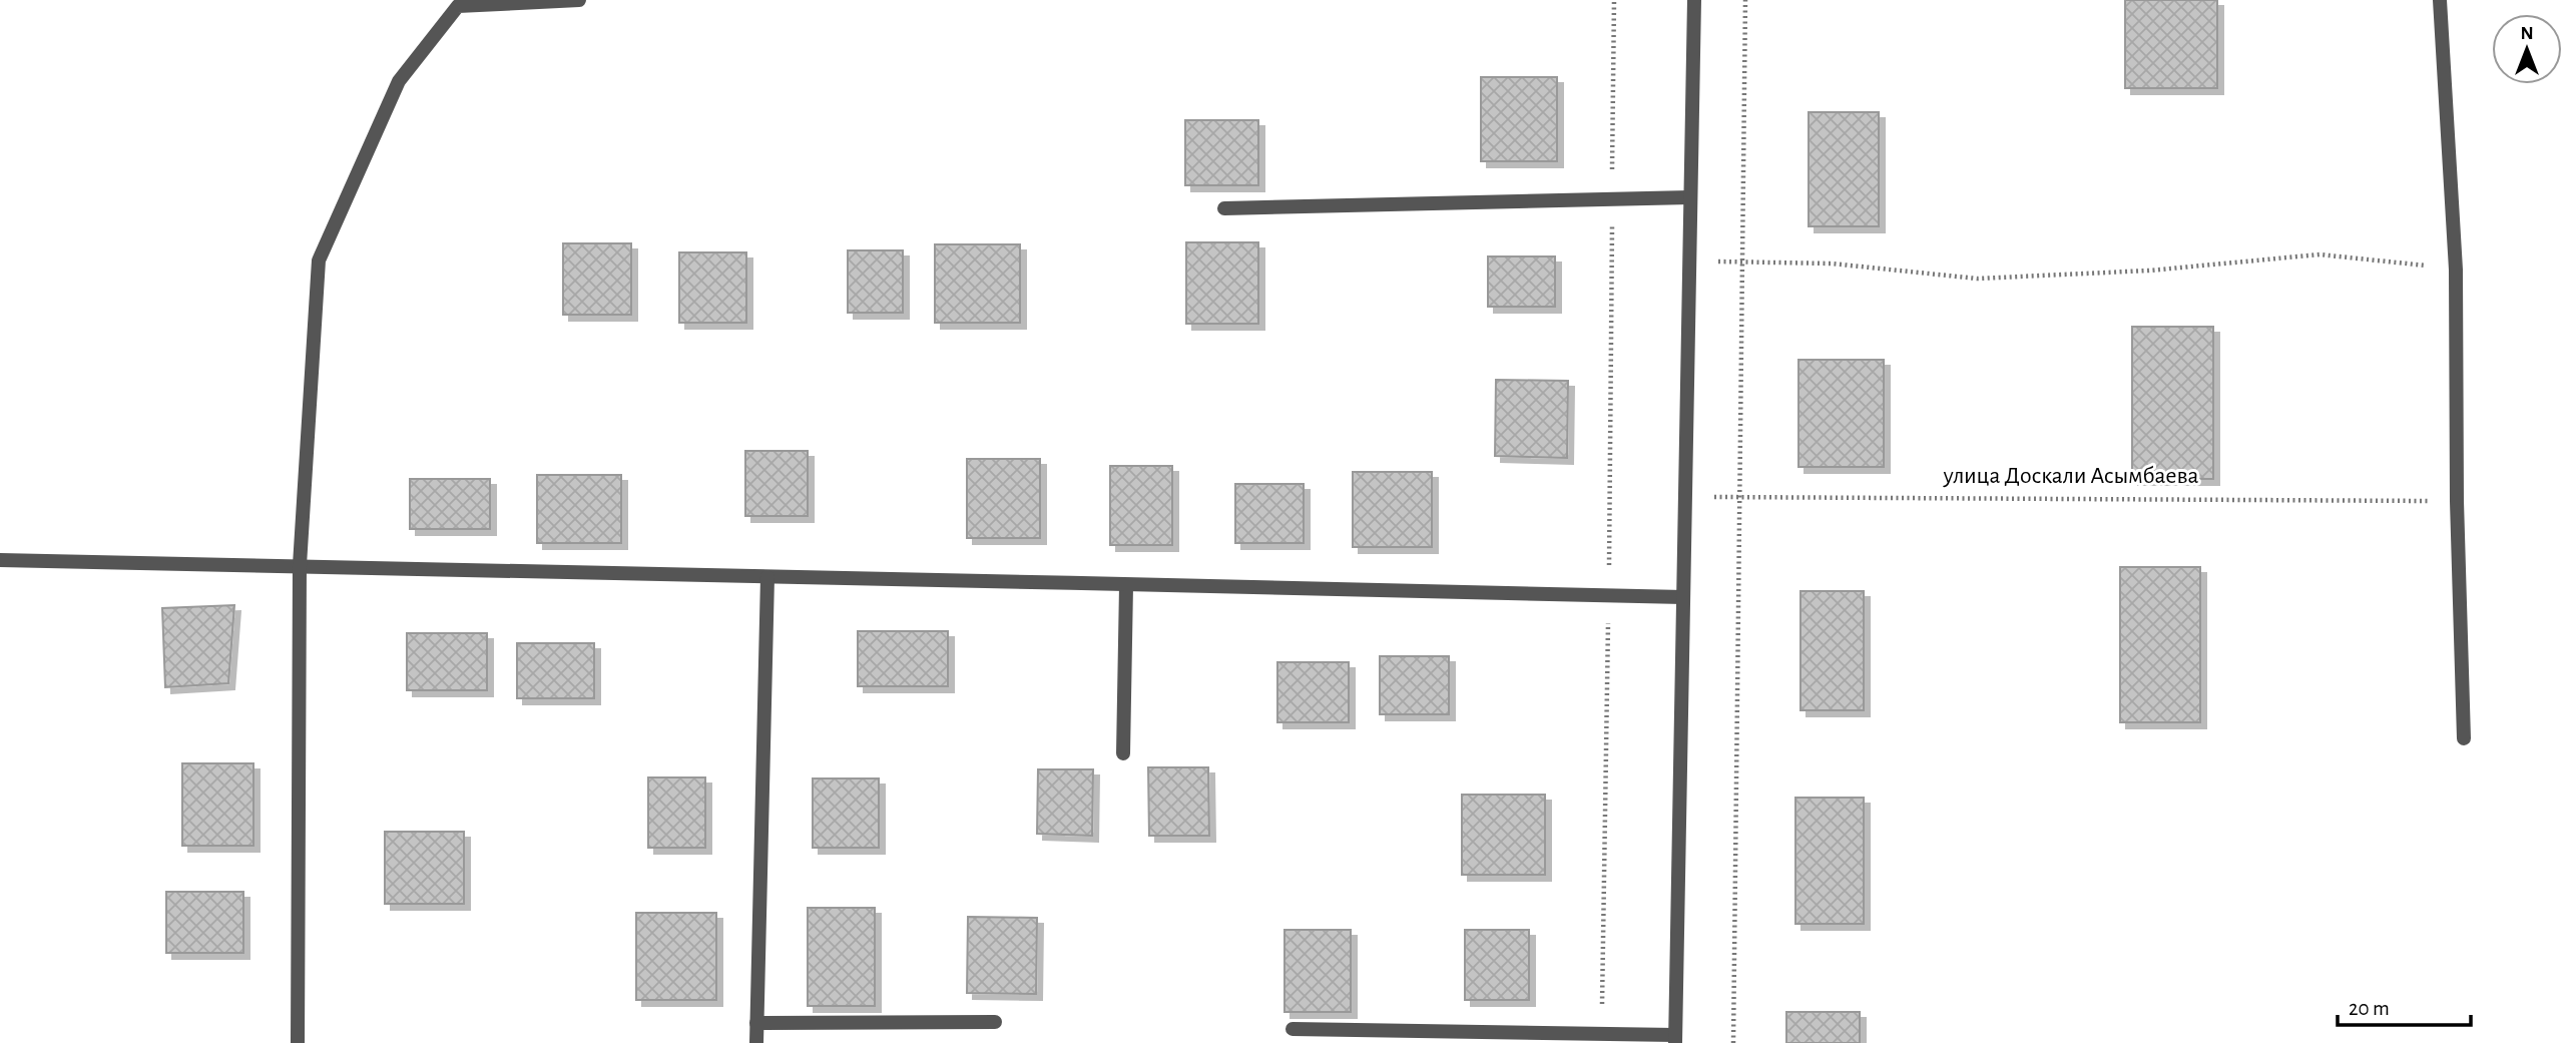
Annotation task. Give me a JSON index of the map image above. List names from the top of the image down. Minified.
{"streets":{"path":["улица Доскали Асымбаева"]},"scale_bar":"20 m","north":"top"}
